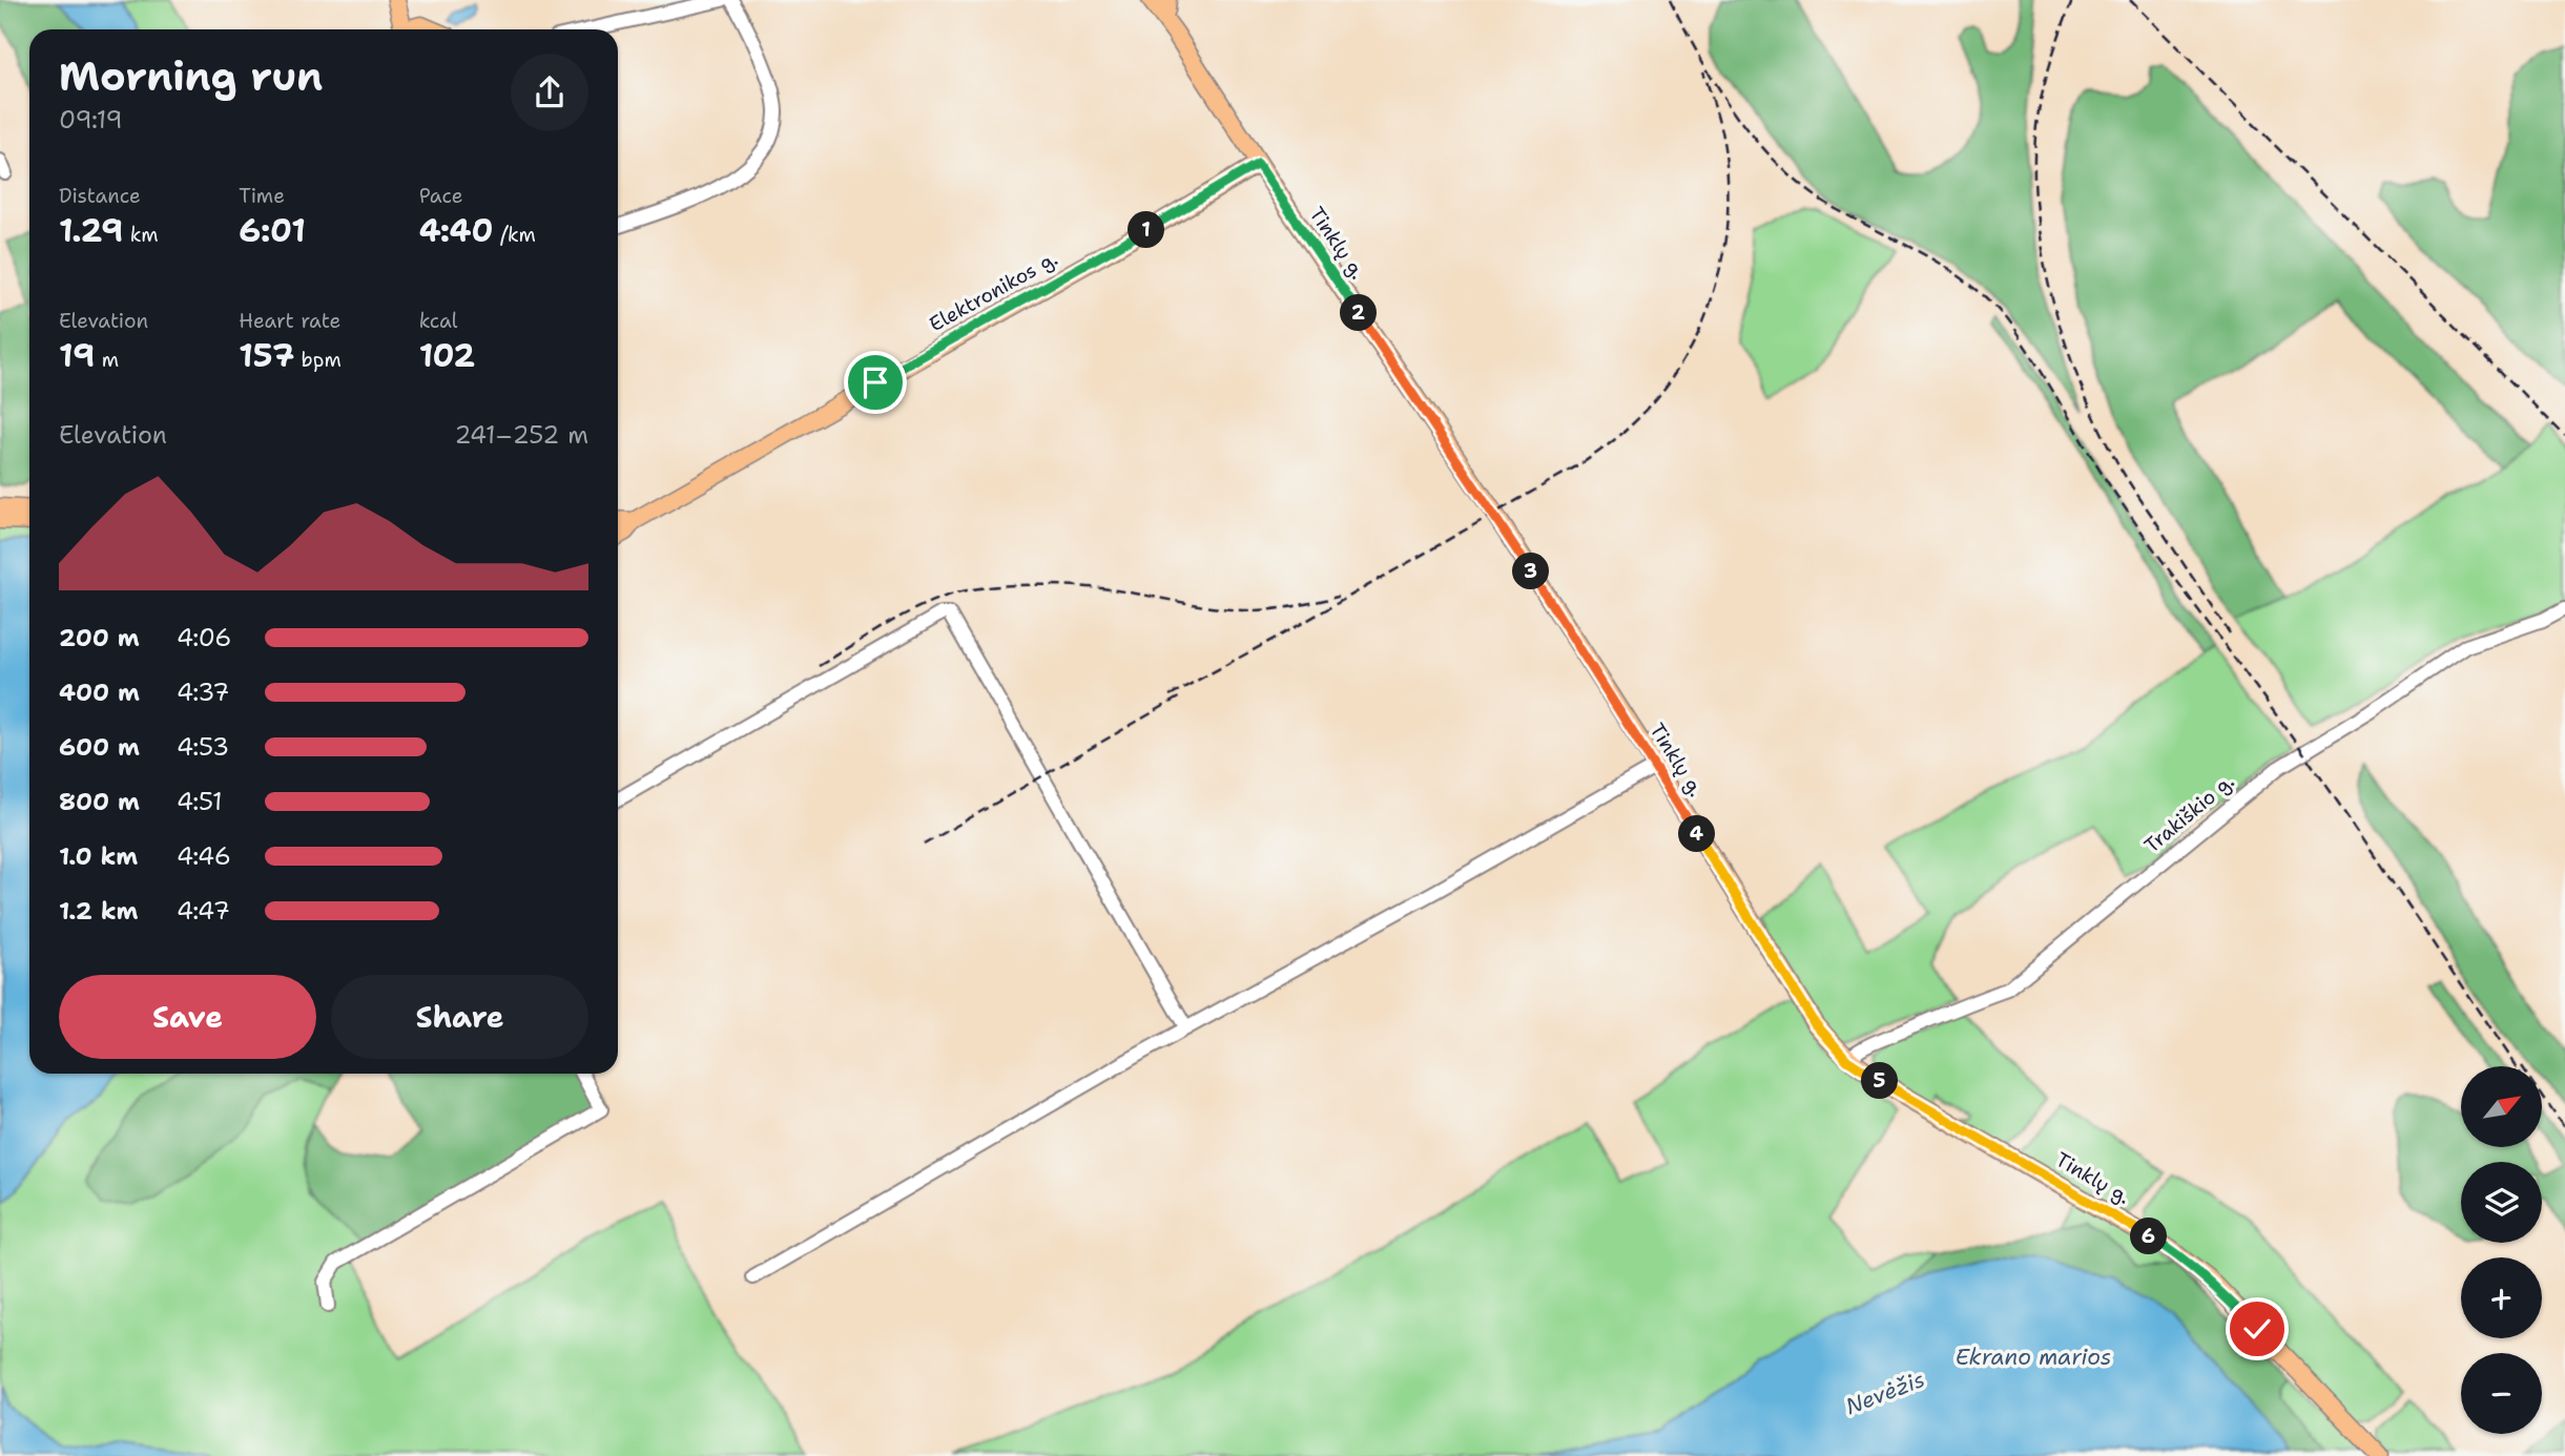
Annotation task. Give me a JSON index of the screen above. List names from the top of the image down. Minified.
{"streets":{"main road":["Tinklų g.","Elektronikos g."],"street":["Trakiškio g."]},"crossings":[["Tinklų g.","Elektronikos g."],["Tinklų g.","Trakiškio g."]],"water":["Ekrano marios","Nevėžis"],"north":"top right","page":{"heading":["Morning run","09:19"],"stats":[["Distance","1.29 km"],["Time","6:01"],["Pace","4:40 /km"],["Elevation","19 m"],["Heart rate","157 bpm"],["kcal","102"]],"pins":["1","2","3","4","5","6"],"chart":["Elevation","241–252 m"],"list":[{"name":"200 m","note":"4:06"},{"name":"400 m","note":"4:37"},{"name":"600 m","note":"4:53"},{"name":"800 m","note":"4:51"},{"name":"1.0 km","note":"4:46"},{"name":"1.2 km","note":"4:47"}],"buttons":["Save","Share"],"map_buttons":["+","−"]}}
